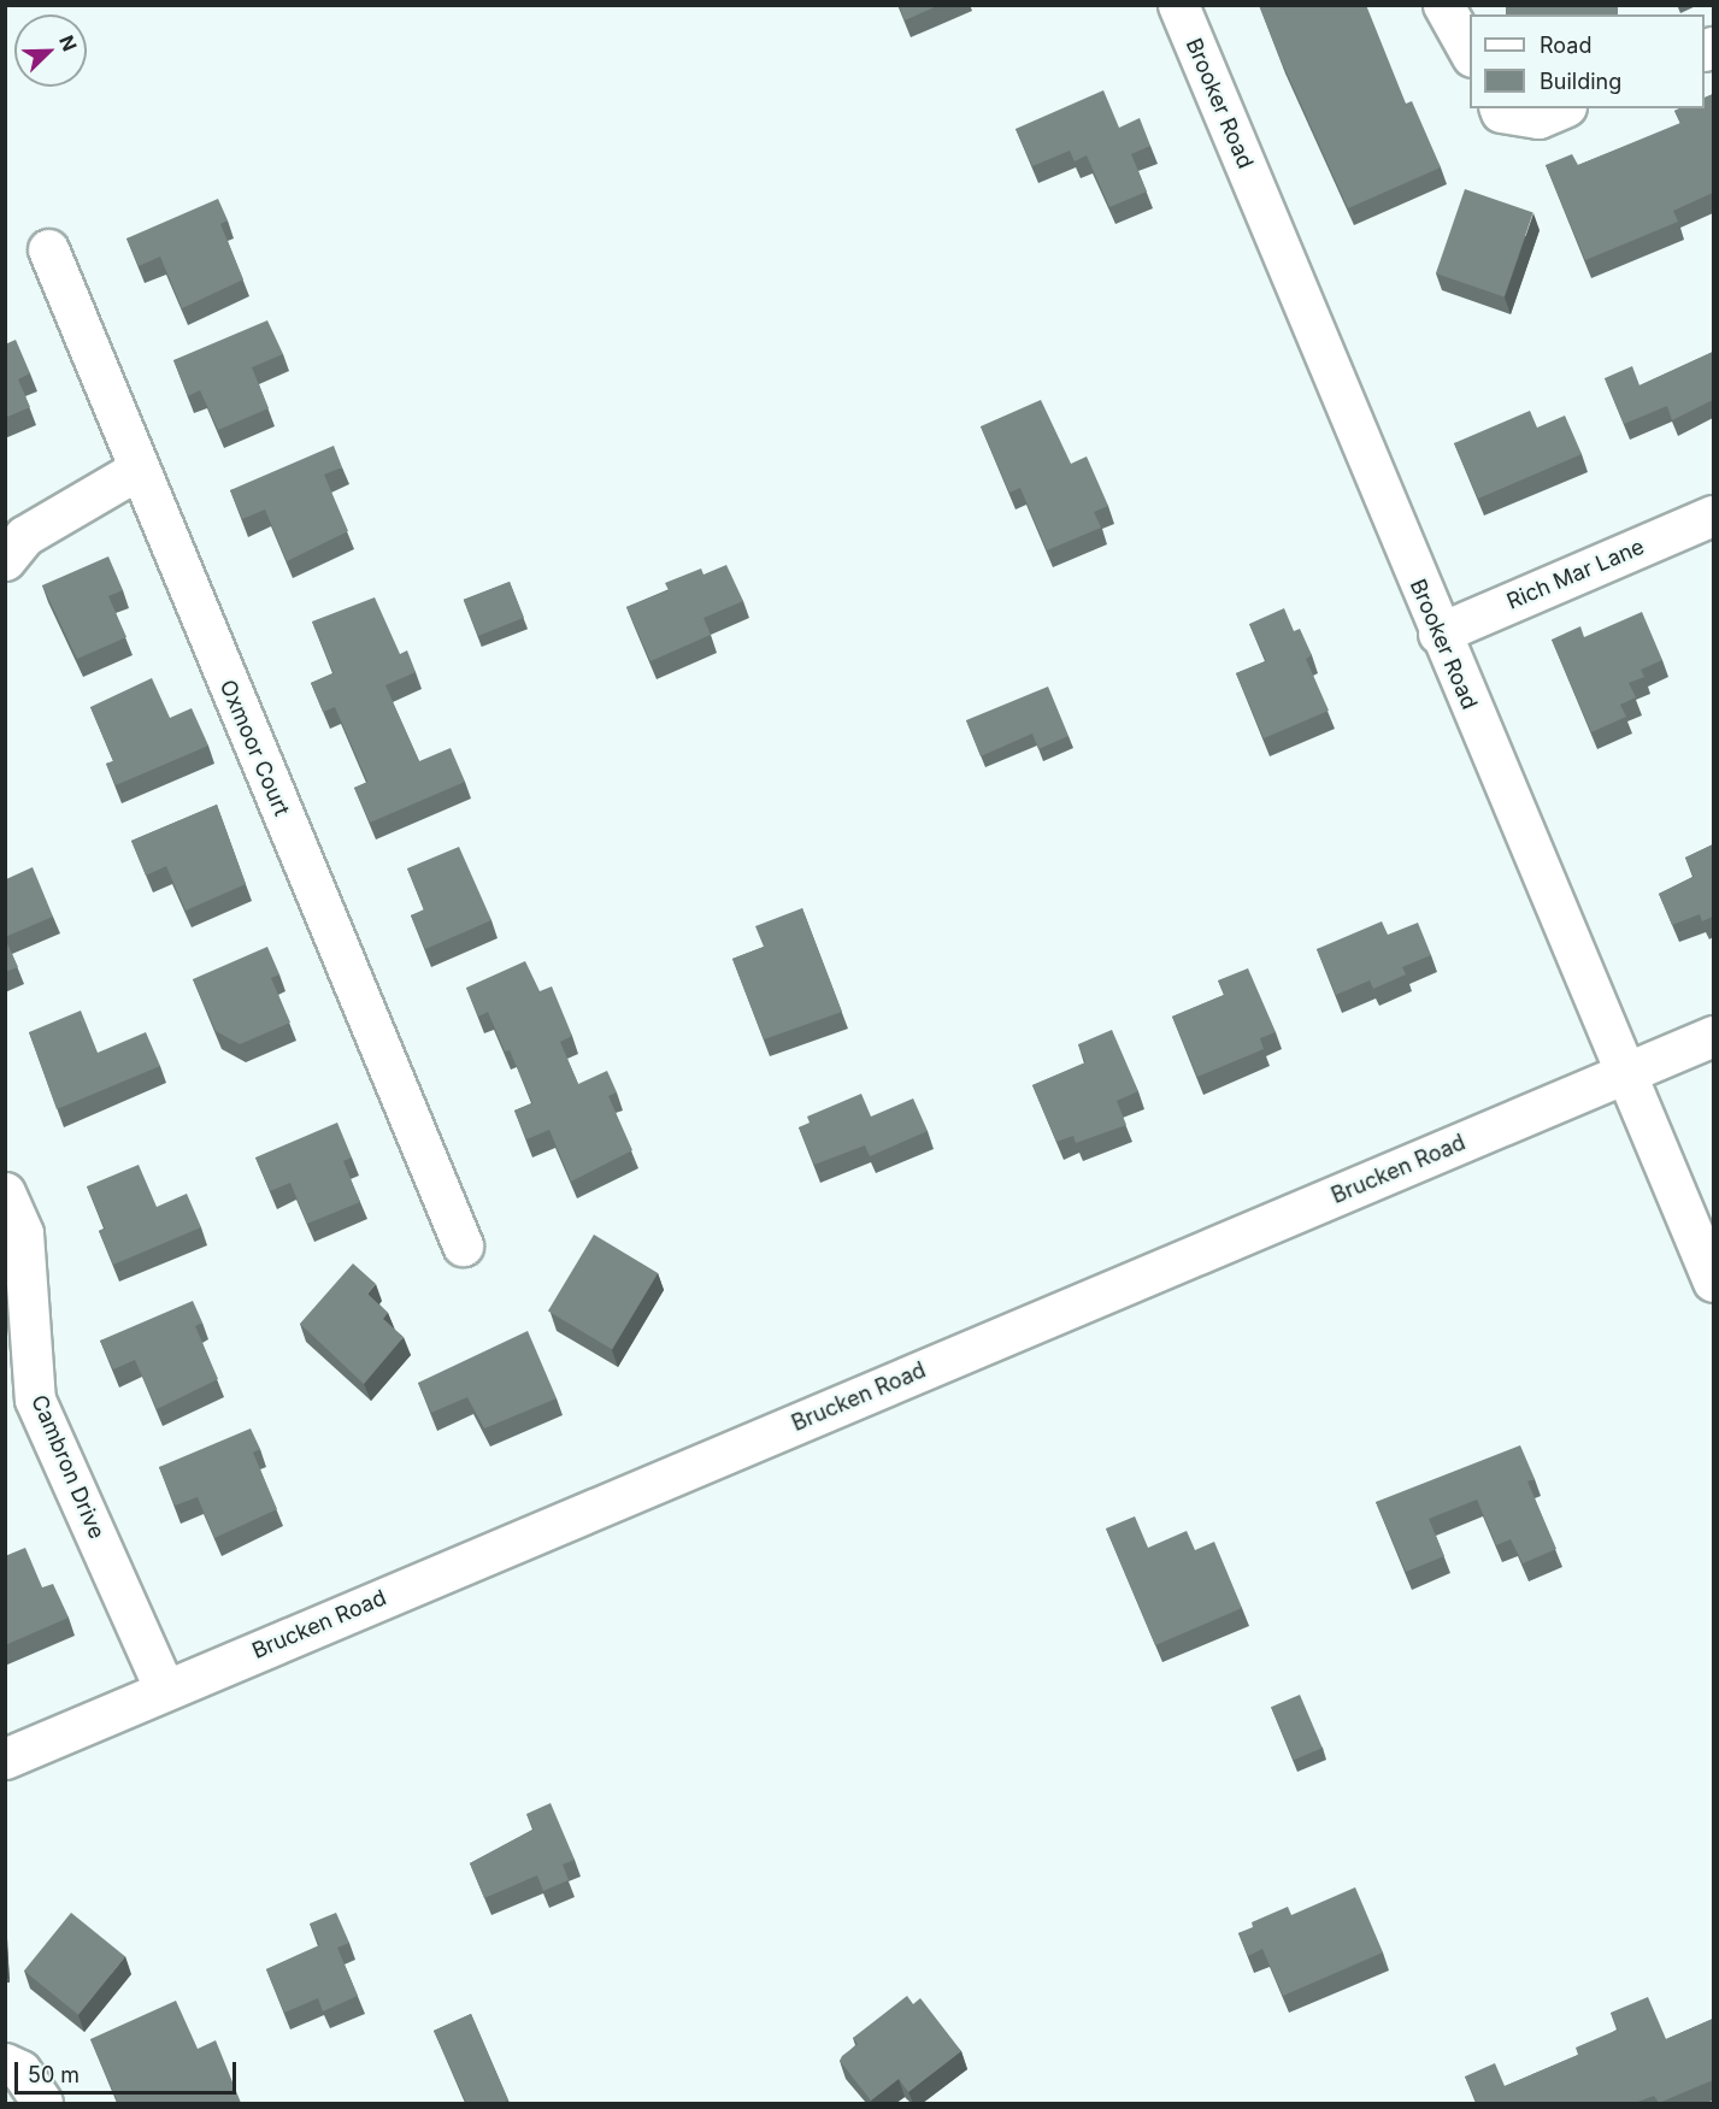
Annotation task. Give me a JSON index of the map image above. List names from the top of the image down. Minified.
{"streets":{"street":["Brooker Road","Rich Mar Lane","Oxmoor Court","Brucken Road","Cambron Drive"]},"crossings":[["Brooker Road","Rich Mar Lane"],["Brooker Road","Brucken Road"],["Brucken Road","Cambron Drive"]],"legend":["Road","Building"],"scale_bar":"50 m","north":"top right"}
